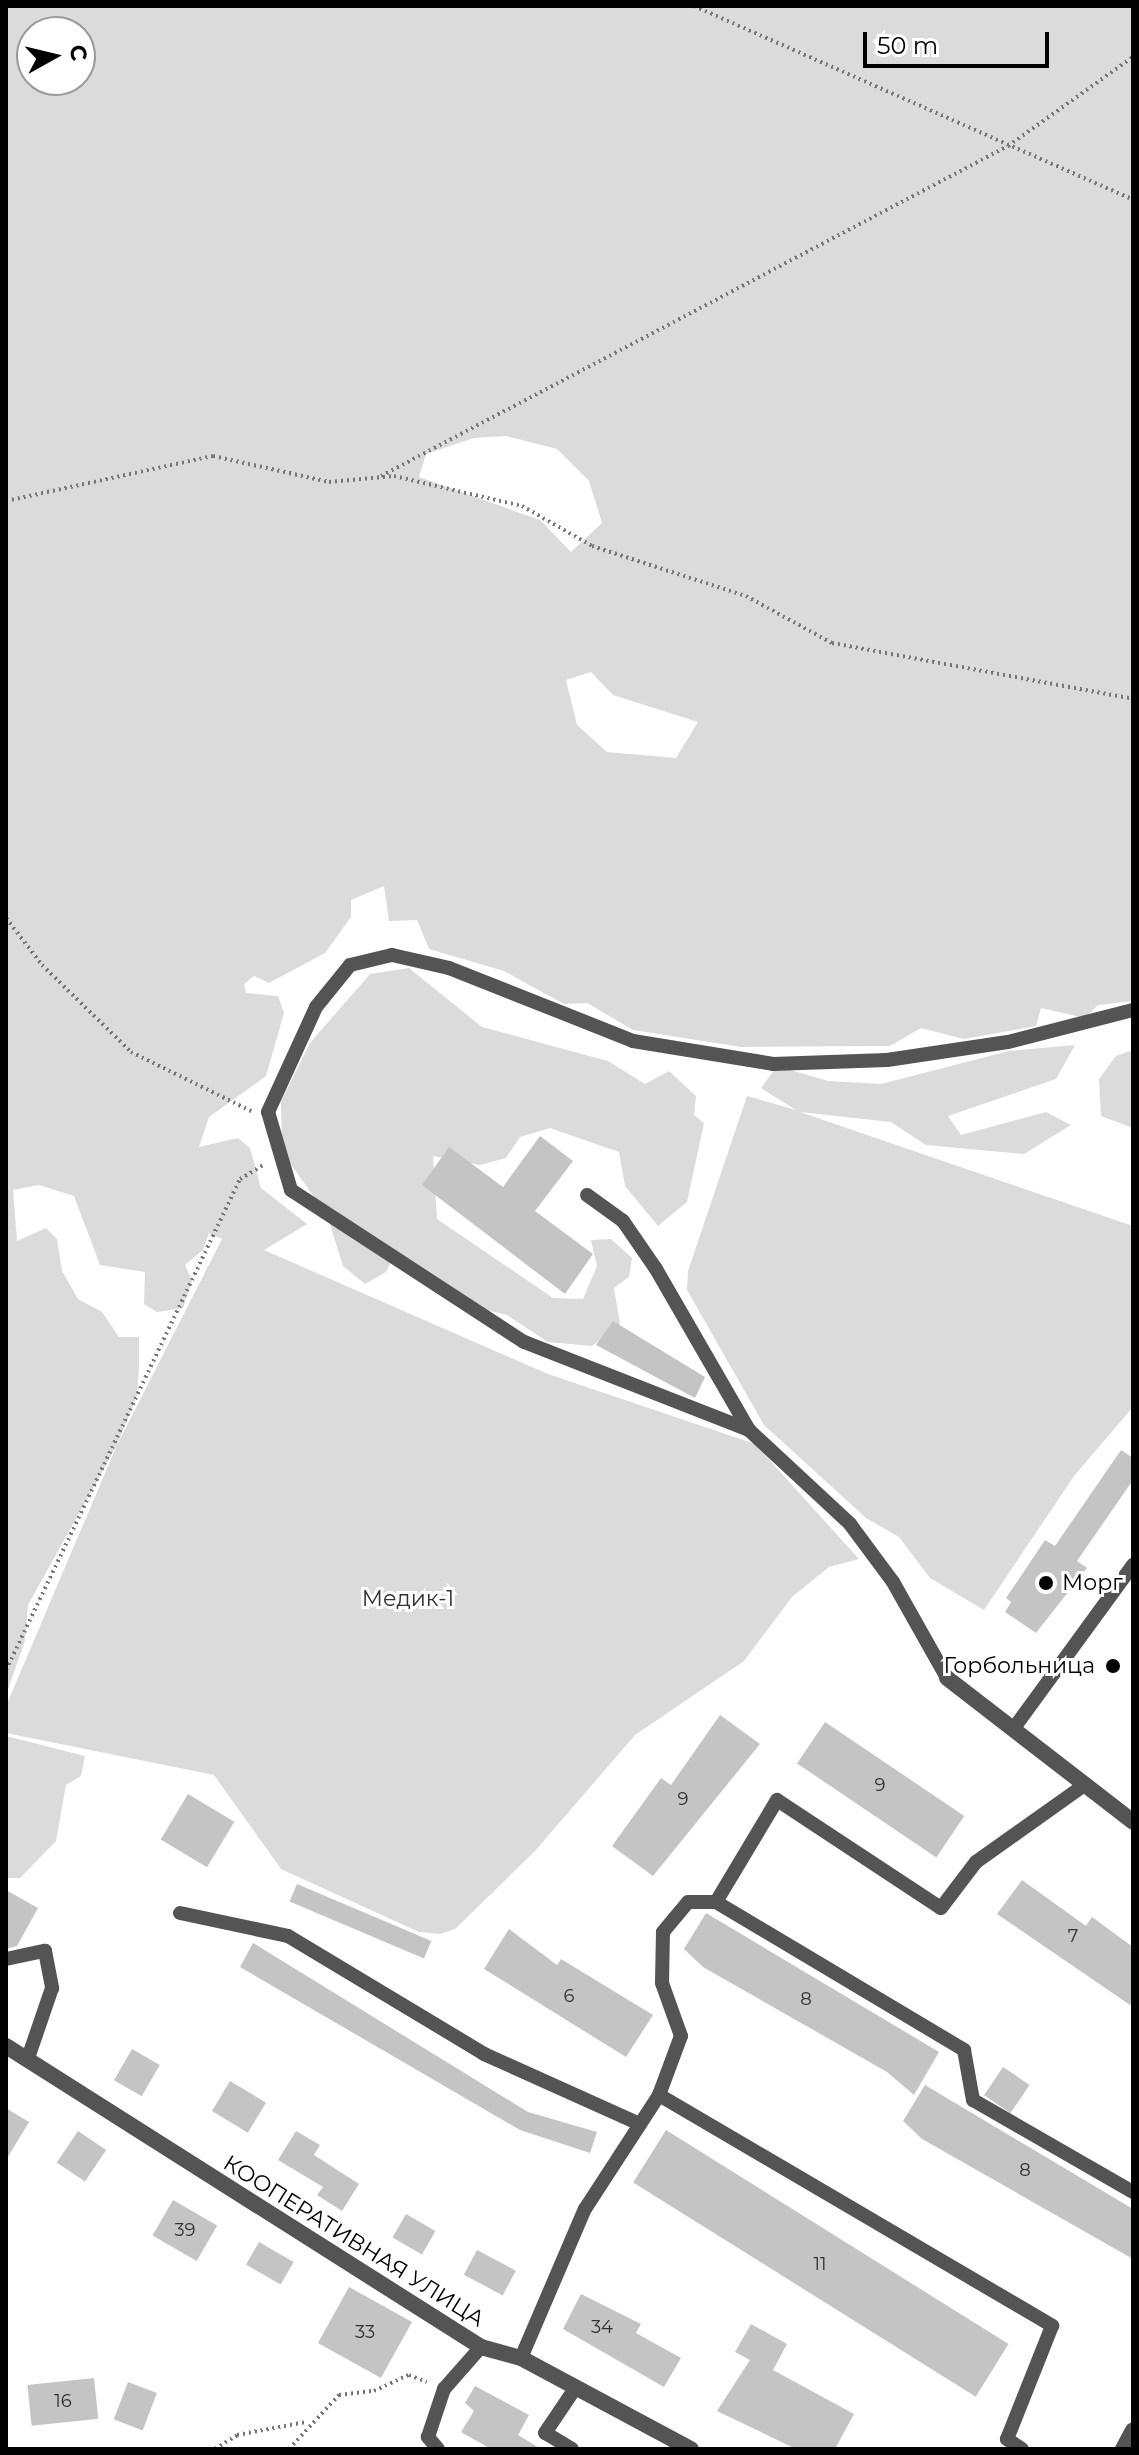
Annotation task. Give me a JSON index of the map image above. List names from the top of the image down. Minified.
{"streets":{"street":["КООПЕРАТИВНАЯ УЛИЦА"]},"parks":["Медик-1"],"places":["Морг","Горбольница"],"house_numbers":["9","9","7","6","8","8","39","11","34","33","16"],"scale_bar":"50 m","north":"right"}
